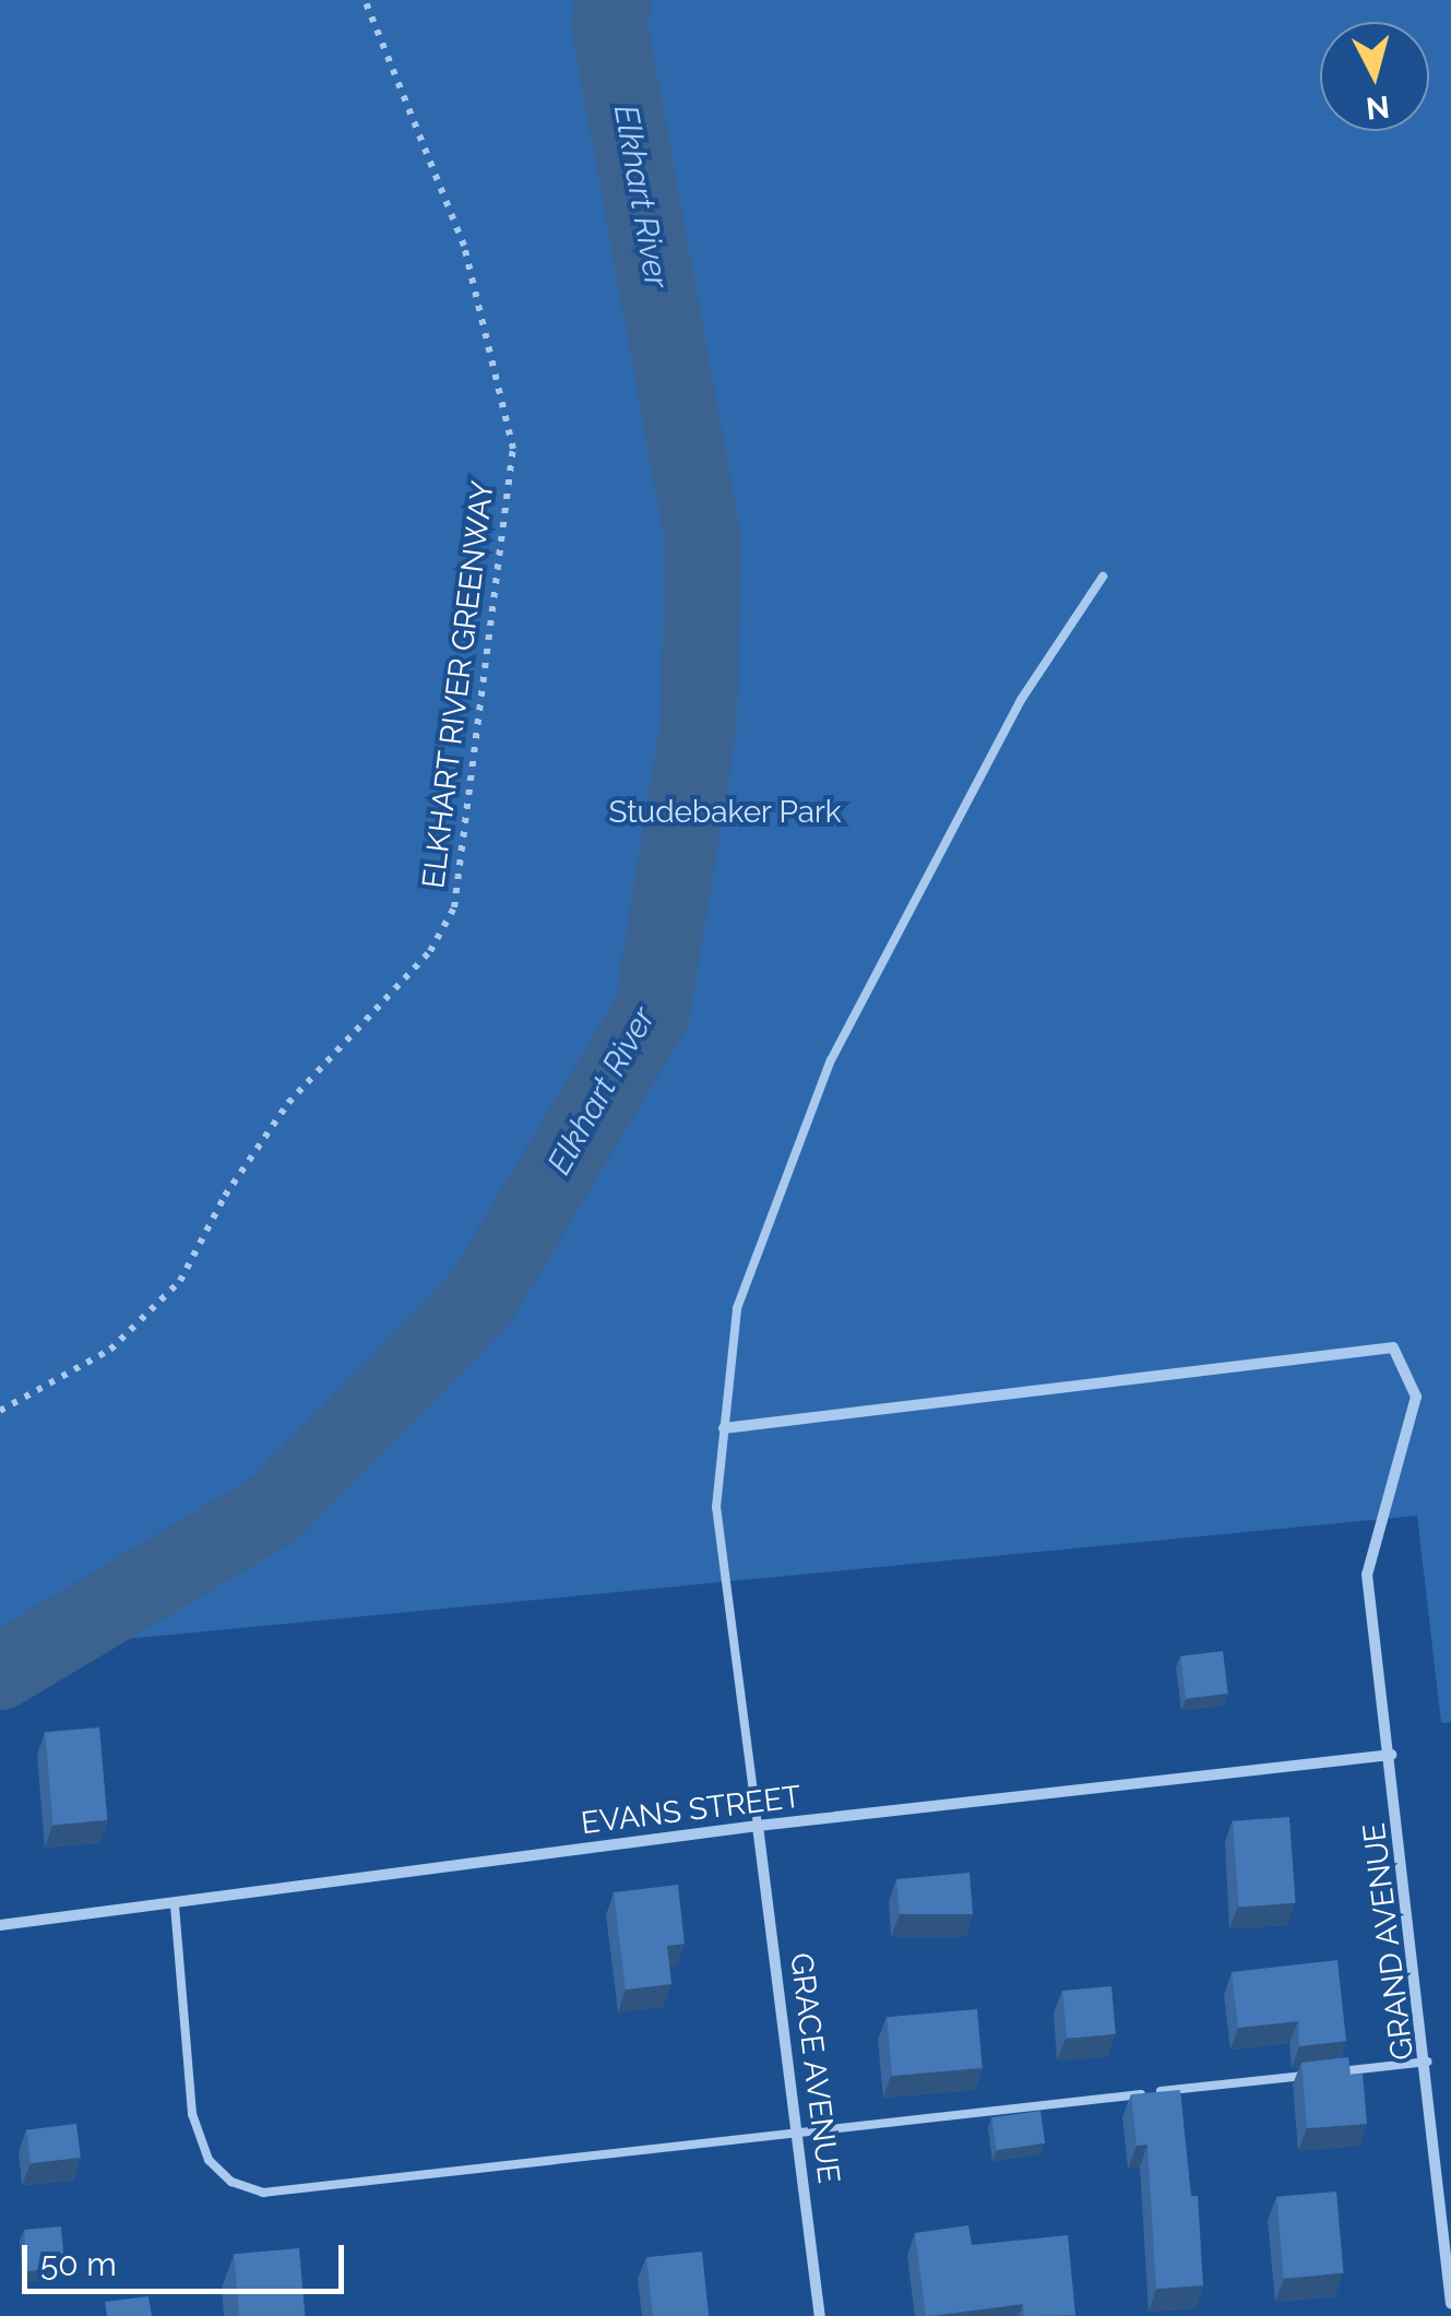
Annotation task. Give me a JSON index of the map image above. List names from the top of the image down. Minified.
{"streets":{"street":["EVANS STREET","GRAND AVENUE","GRACE AVENUE"],"path":["ELKHART RIVER GREENWAY"]},"crossings":[["EVANS STREET","GRAND AVENUE"],["EVANS STREET","GRACE AVENUE"]],"water":["Elkhart River"],"parks":["Studebaker Park"],"scale_bar":"50 m","north":"bottom"}
